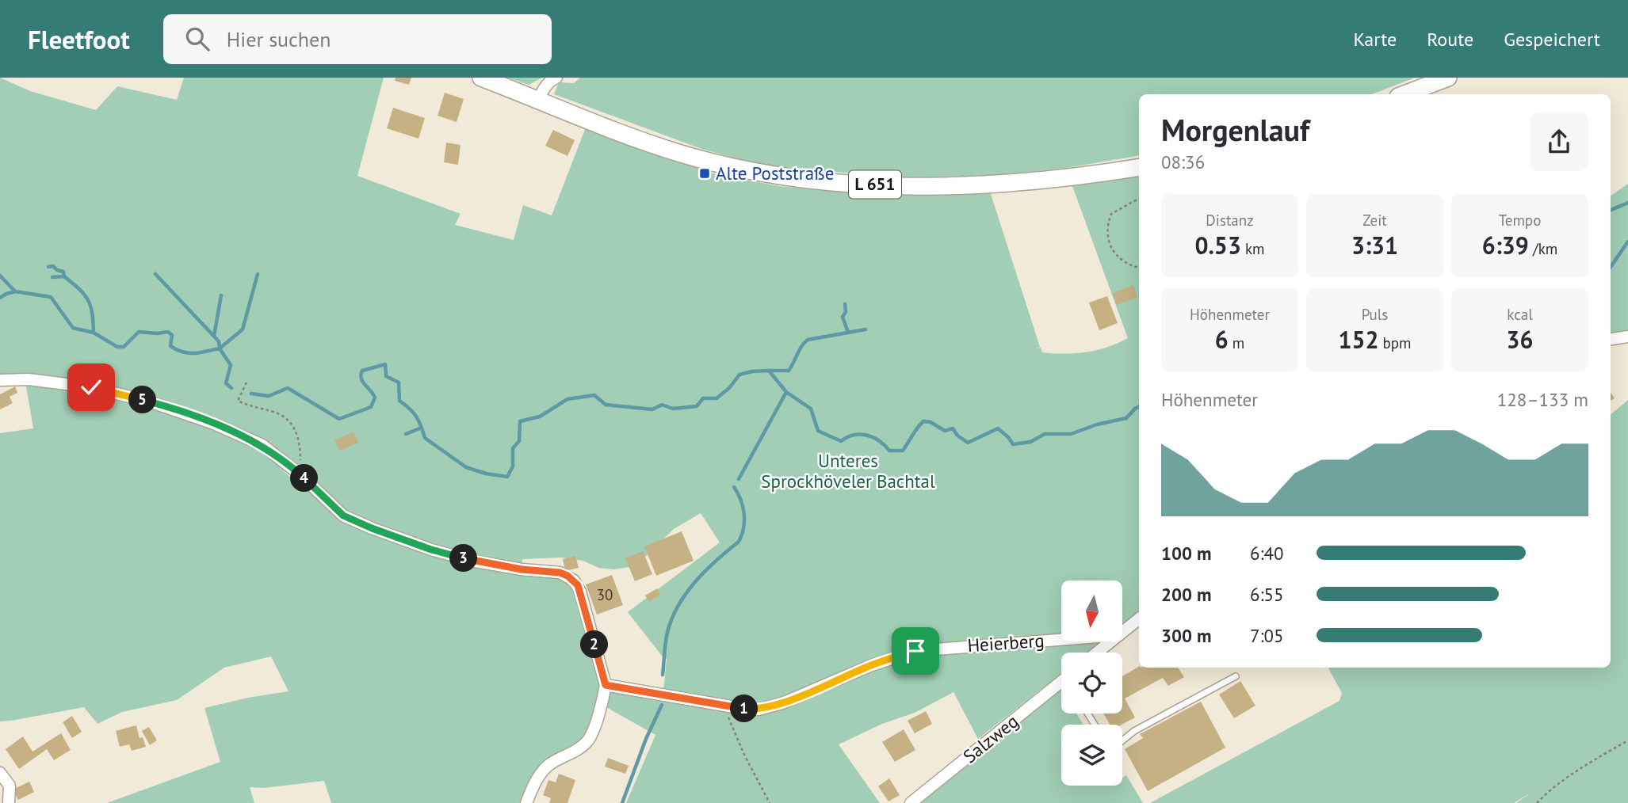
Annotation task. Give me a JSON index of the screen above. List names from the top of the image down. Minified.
{"streets":{"main road":["L 651"],"street":["Heierberg","Salzweg"]},"parks":["Unteres Sprockhöveler Bachtal"],"places":{"transit":["Alte Poststraße"]},"house_numbers":["30"],"north":"bottom","page":{"header":"Fleetfoot","search":"Hier suchen","nav":["Karte","Route","Gespeichert"],"heading":["Morgenlauf","08:36"],"stats":[["Distanz","0.53 km"],["Zeit","3:31"],["Tempo","6:39 /km"],["Höhenmeter","6 m"],["Puls","152 bpm"],["kcal","36"]],"chart":["Höhenmeter","128–133 m"],"pins":["5","4","3","2","1"],"list":[{"name":"100 m","note":"6:40"},{"name":"200 m","note":"6:55"},{"name":"300 m","note":"7:05"}]}}
